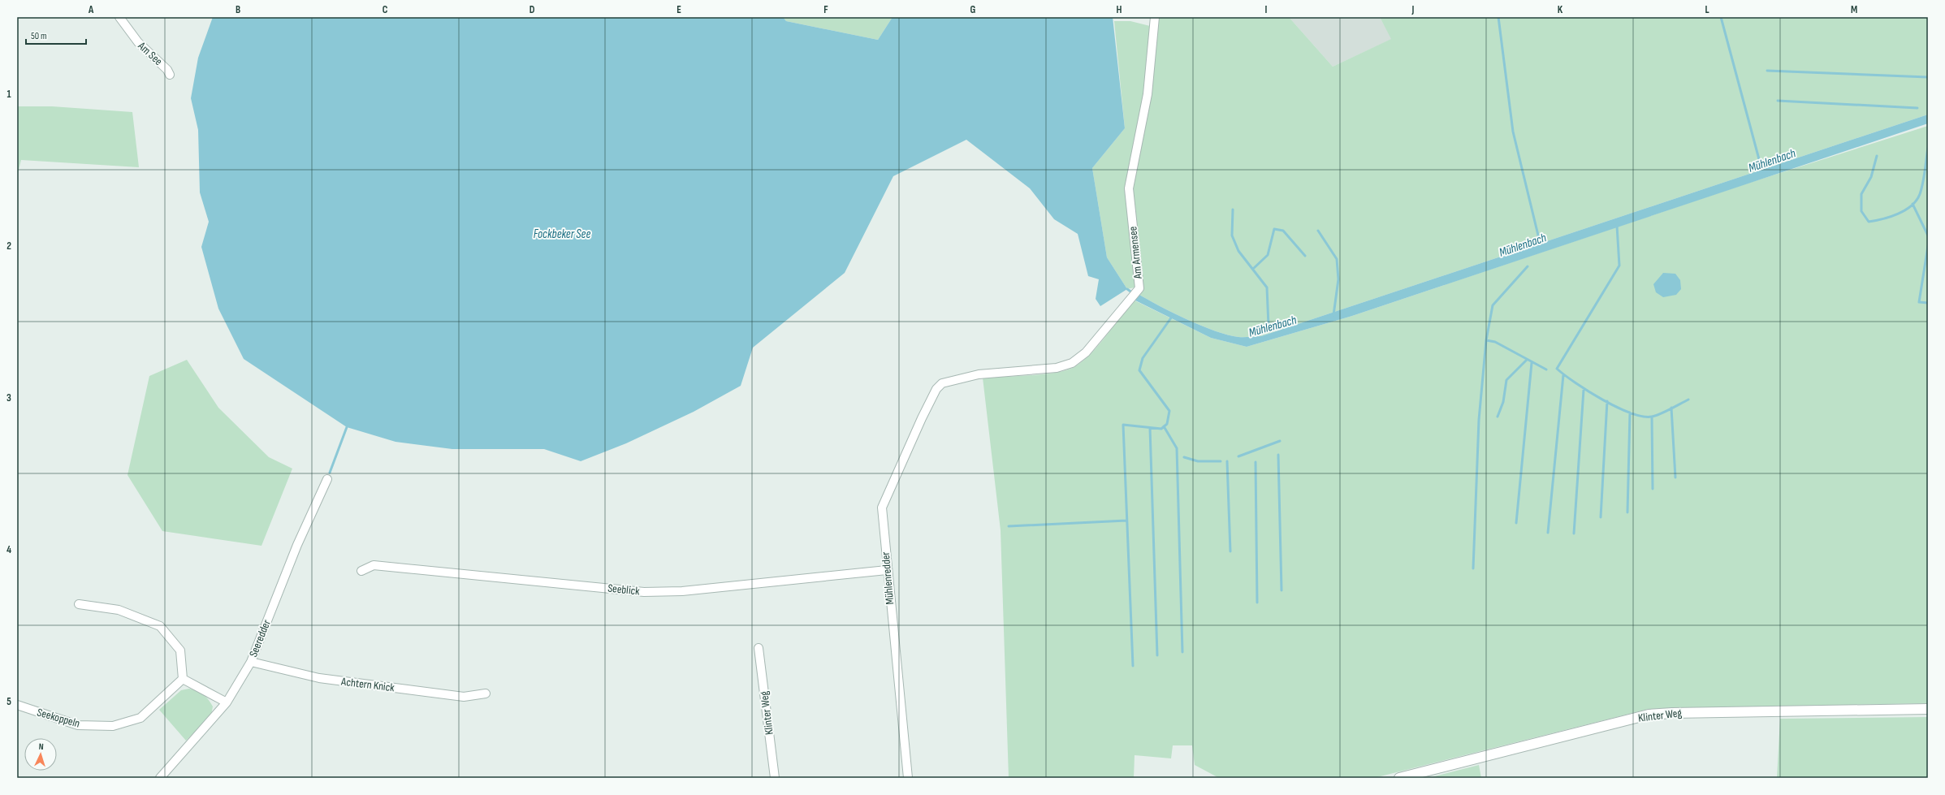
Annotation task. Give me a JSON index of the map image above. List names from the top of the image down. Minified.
{"streets":{"street":["Am See","Am Armensee","Mühlenredder","Seeblick","Seeredder","Achtern Knick","Klinter Weg","Seekoppeln"]},"crossings":[["Am Armensee","Mühlenredder"],["Mühlenredder","Seeblick"],["Seeredder","Achtern Knick"]],"water":["Mühlenbach","Fockbeker See"],"scale_bar":"50 m","north":"top","grid":{"columns":["A","B","C","D","E","F","G","H","I","J","K","L","M"],"rows":["1","2","3","4","5"]}}
